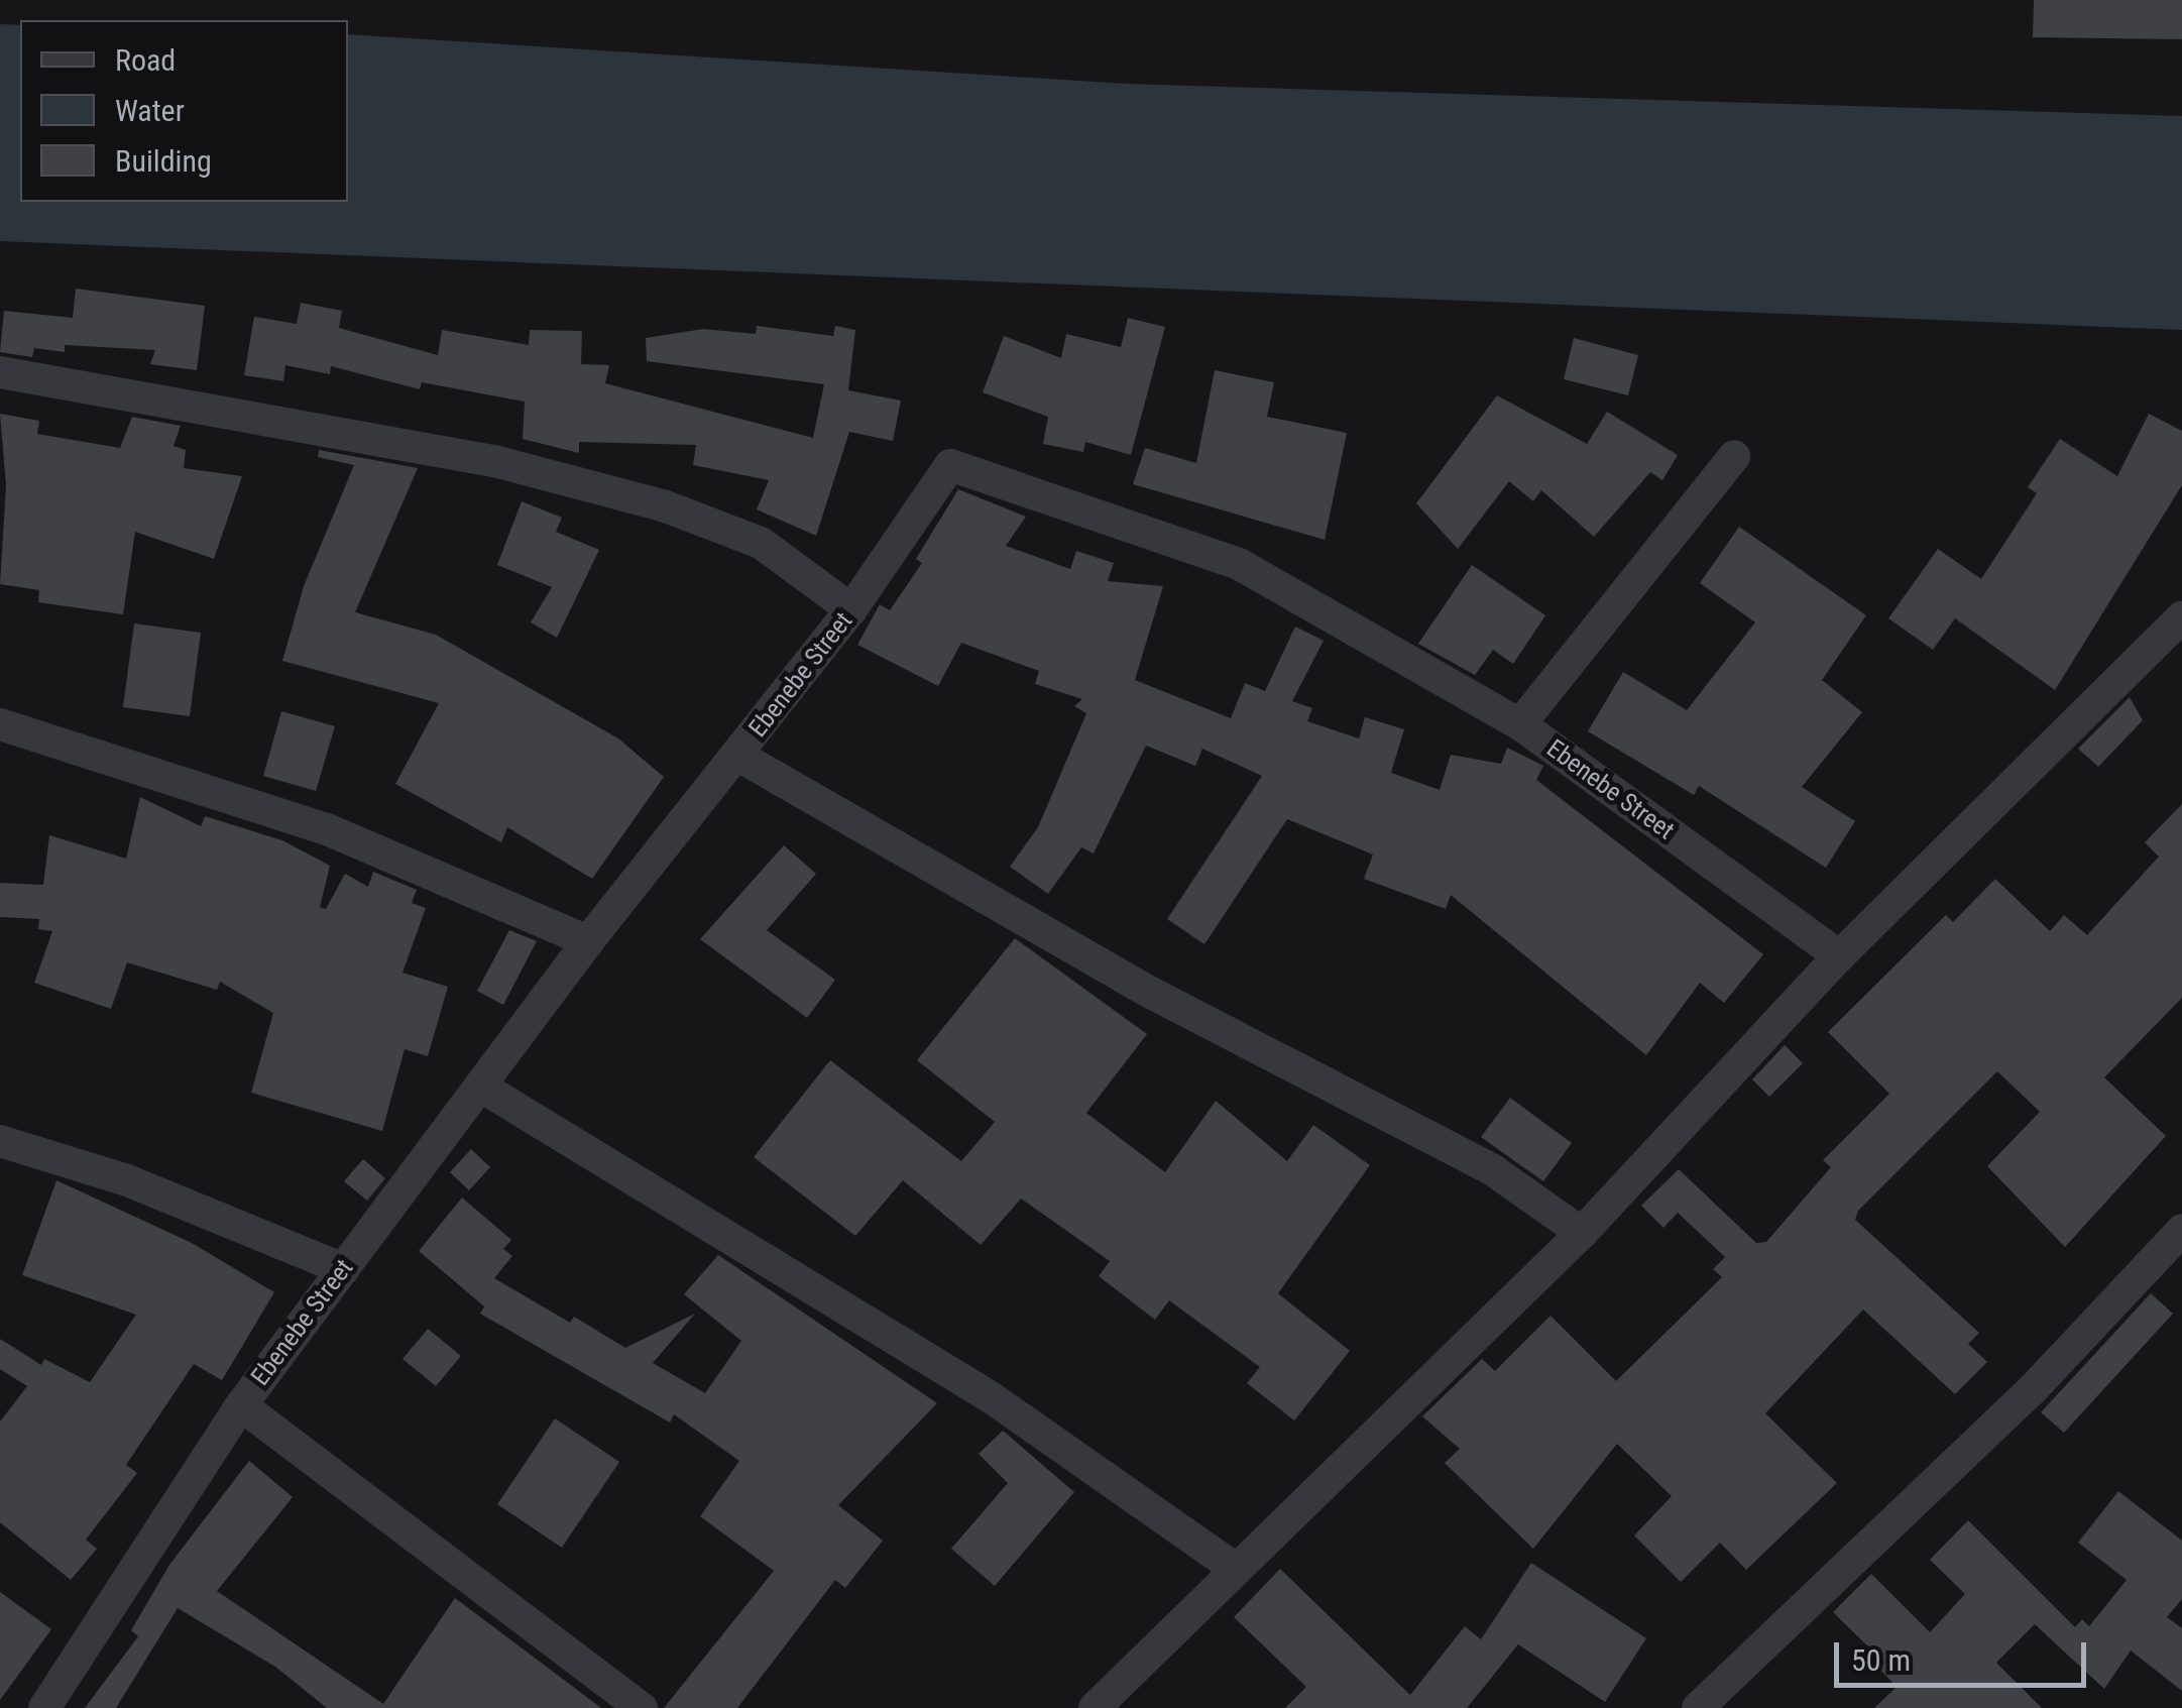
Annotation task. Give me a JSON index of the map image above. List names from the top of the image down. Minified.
{"streets":{"street":["Ebenebe Street"]},"legend":["Road","Water","Building"],"scale_bar":"50 m"}
